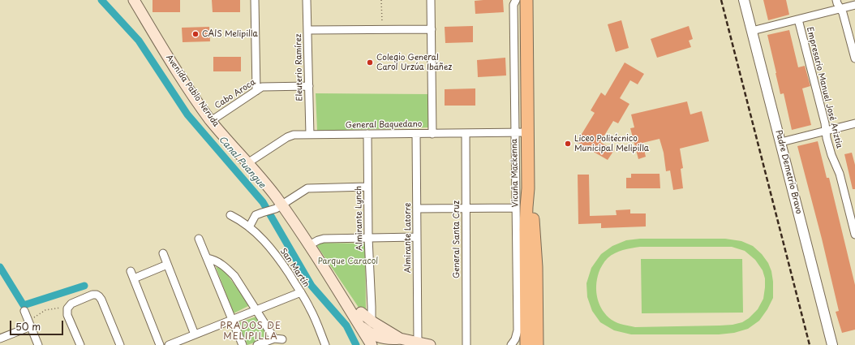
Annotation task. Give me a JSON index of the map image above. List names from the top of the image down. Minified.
{"streets":{"main road":["Avenida Pablo Neruda","Vicuña Mackenna"],"street":["Eleuterio Ramírez","Empresario Manuel José Ariztia","Cabo Aroca","General Baquedano","Padre Demetrio Bravo","Almirante Lynch","Almirante Latorre","General Santa Cruz","San Martín"]},"crossings":[["Eleuterio Ramírez","Cabo Aroca"],["Eleuterio Ramírez","General Baquedano"],["Avenida Pablo Neruda","Cabo Aroca"],["Avenida Pablo Neruda","General Baquedano"],["General Baquedano","Vicuña Mackenna"],["General Baquedano","Almirante Lynch"],["General Baquedano","Almirante Latorre"],["General Baquedano","General Santa Cruz"]],"districts":["PRADOS DE MELIPILLA"],"water":["Canal Puangue"],"parks":["Parque Caracol"],"places":["CAIS Melipilla","Colegio General Carol Urzúa Ibáñez","Liceo Politécnico Municipal Melipilla"],"scale_bar":"50 m"}
